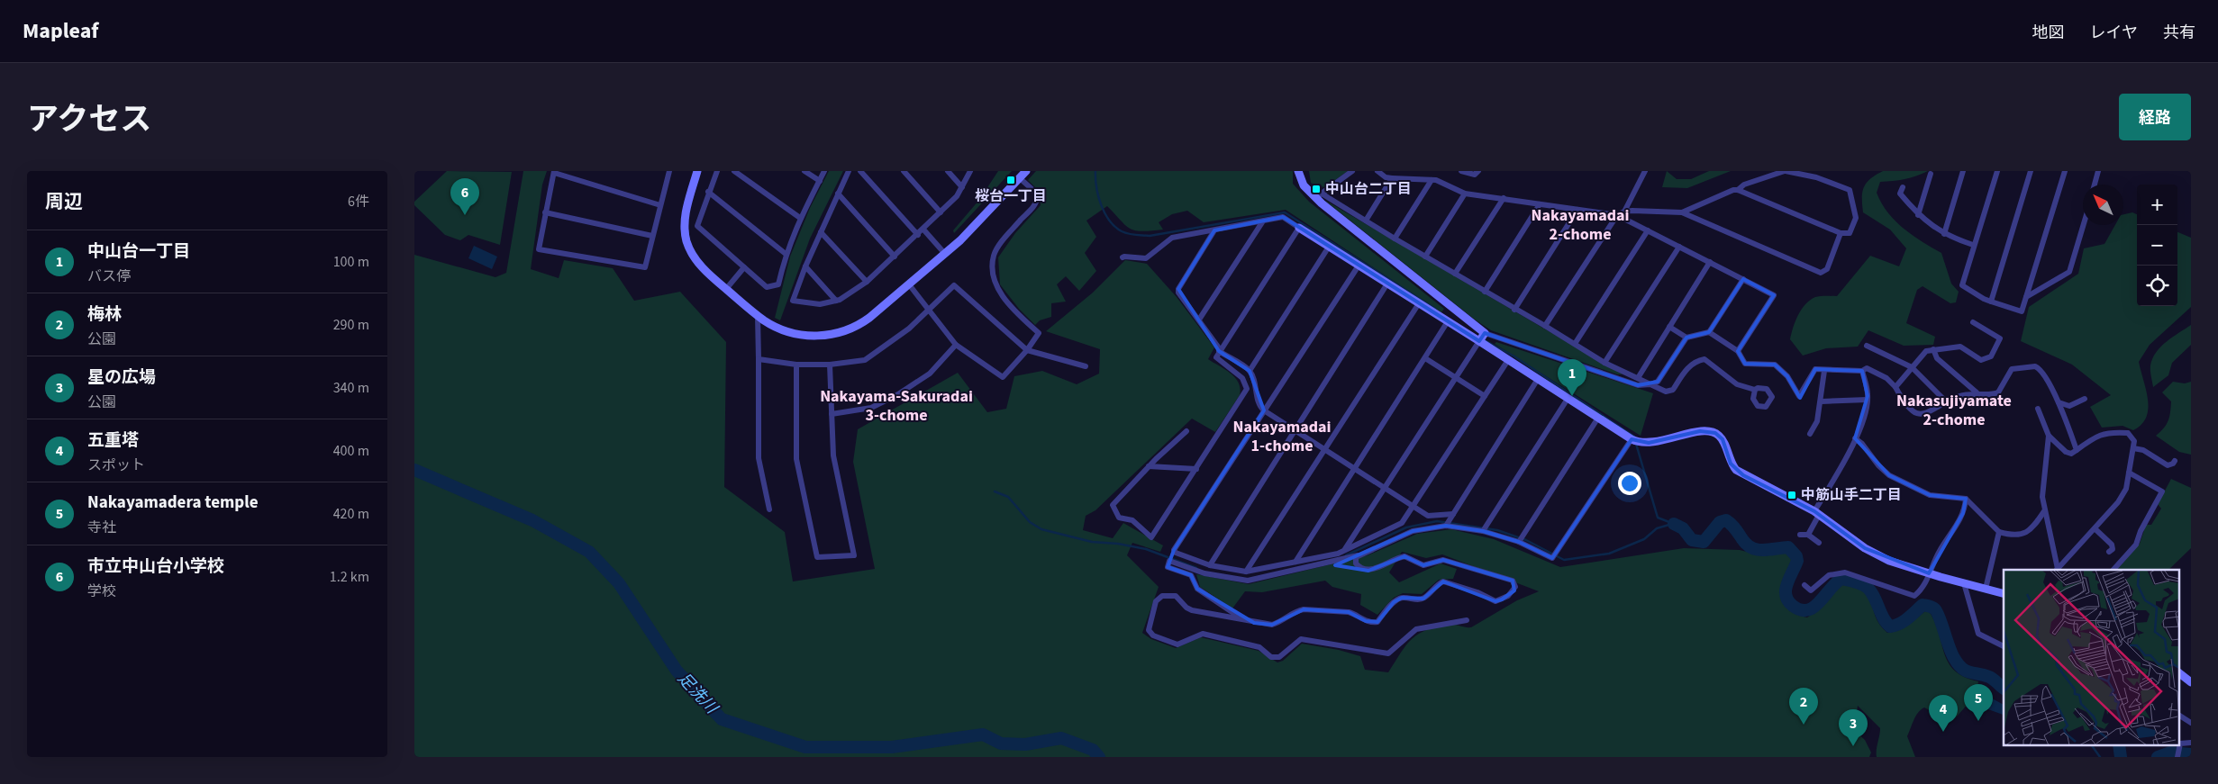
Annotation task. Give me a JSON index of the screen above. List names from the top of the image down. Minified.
{"districts":["Nakayamadai 2-chome","Nakayama-Sakuradai 3-chome","Nakasujiyamate 2-chome","Nakayamadai 1-chome"],"water":["足洗川"],"places":{"transit":["桜台一丁目","中山台二丁目","中筋山手二丁目"]},"north":"top left","page":{"header":"Mapleaf","nav":["地図","レイヤ","共有"],"title":"アクセス","buttons":"経路","heading":["周辺","6件"],"pins":["6","1","5","2","4","3"],"map_buttons":["+","−"],"list":[{"mark":"1","name":"中山台一丁目","note":"バス停","value":"100 m"},{"mark":"2","name":"梅林","note":"公園","value":"290 m"},{"mark":"3","name":"星の広場","note":"公園","value":"340 m"},{"mark":"4","name":"五重塔","note":"スポット","value":"400 m"},{"mark":"5","name":"Nakayamadera temple","note":"寺社","value":"420 m"},{"mark":"6","name":"市立中山台小学校","note":"学校","value":"1.2 km"}]}}
